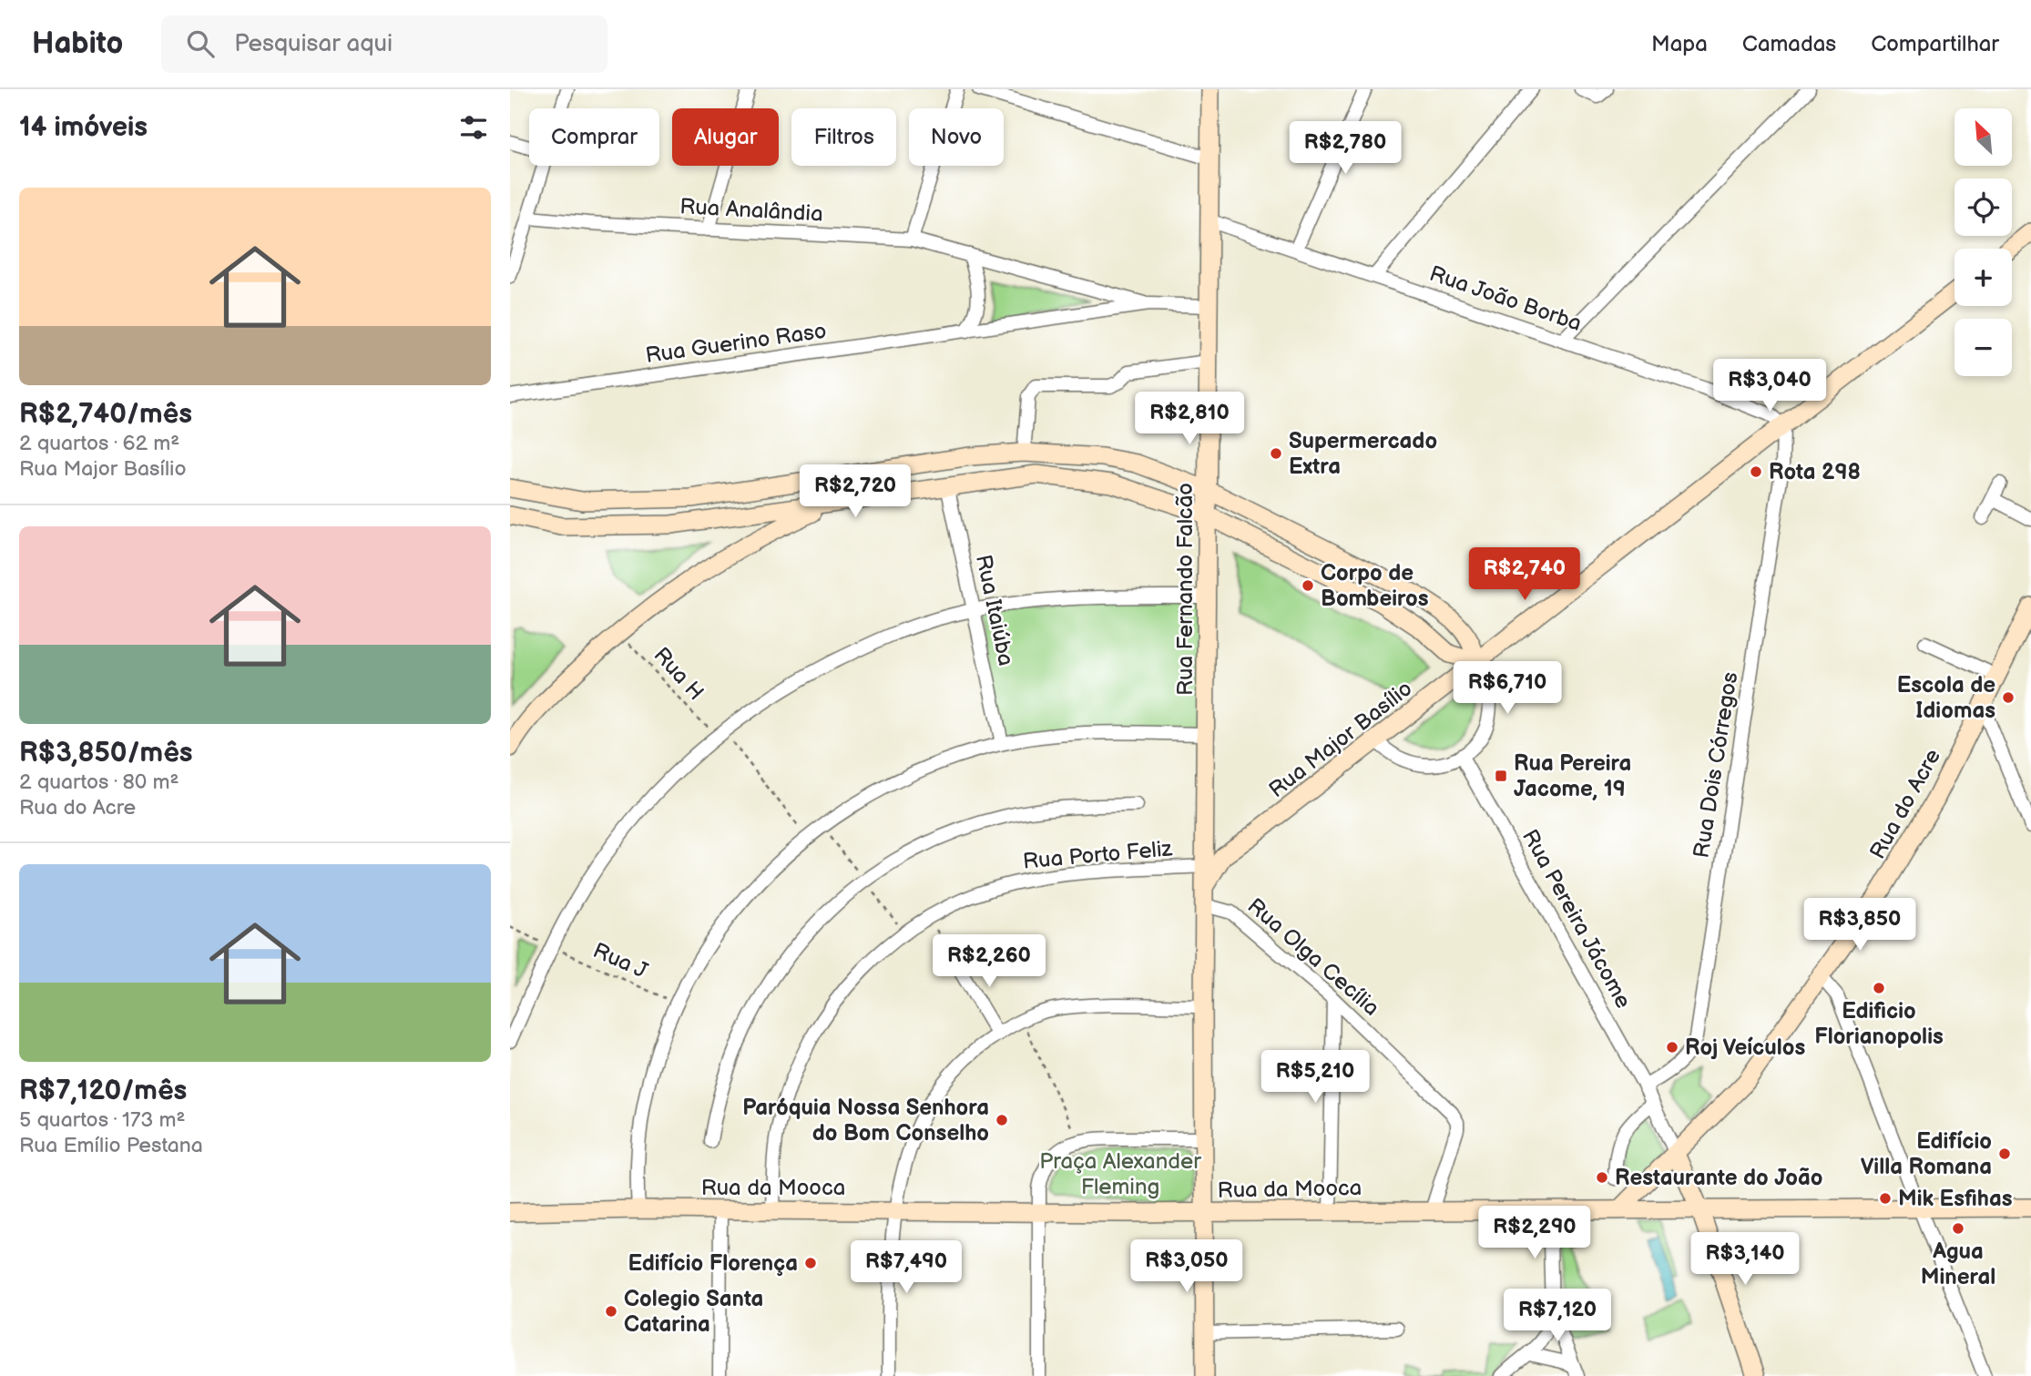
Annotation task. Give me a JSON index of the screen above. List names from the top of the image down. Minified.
{"streets":{"main road":["Rua Fernando Falcão","Rua Major Basílio","Rua do Acre","Rua Pereira Jácome","Rua da Mooca"],"street":["Rua Analândia","Rua João Borba","Rua Guerino Raso","Rua Itaiúba","Rua Dois Córregos","Rua Porto Feliz","Rua Olga Cecília"],"path":["Rua H","Rua J"]},"crossings":[["Rua Analândia","Rua Guerino Raso"],["Rua João Borba","Rua Fernando Falcão"],["Rua João Borba","Rua Major Basílio"],["Rua João Borba","Rua Dois Córregos"],["Rua Fernando Falcão","Rua Major Basílio"],["Rua Fernando Falcão","Rua Porto Feliz"],["Rua Fernando Falcão","Rua Olga Cecília"],["Rua Fernando Falcão","Rua da Mooca"],["Rua Major Basílio","Rua Dois Córregos"],["Rua Dois Córregos","Rua Pereira Jácome"],["Rua do Acre","Rua Pereira Jácome"],["Rua do Acre","Rua da Mooca"],["Rua Porto Feliz","Rua da Mooca"],["Rua Pereira Jácome","Rua da Mooca"],["Rua Olga Cecília","Rua da Mooca"]],"parks":["Praça Alexander Fleming"],"places":{"other":["Supermercado Extra","Rota 298","Corpo de Bombeiros","Escola de Idiomas","Edificio Florianopolis","Roj Veículos","Paróquia Nossa Senhora do Bom Conselho","Edifício Villa Romana","Restaurante do João","Mik Esfihas","Agua Mineral","Edifício Florença","Colegio Santa Catarina"],"transit":["Rua Pereira Jacome, 19"]},"north":"top left","page":{"header":"Habito","search":"Pesquisar aqui","nav":["Mapa","Camadas","Compartilhar"],"heading":"14 imóveis","map_buttons":["+","−"],"chip":["Comprar","Alugar","Filtros","Novo"],"price":["R$2,780","R$3,040","R$2,810","R$2,720","R$2,740","R$6,710","R$3,850","R$2,260","R$5,210","R$2,290","R$3,140","R$3,050","R$7,490","R$7,120"],"list":[{"name":"R$2,740/mês","note":"2 quartos · 62 m² · Rua Major Basílio"},{"name":"R$3,850/mês","note":"2 quartos · 80 m² · Rua do Acre"},{"name":"R$7,120/mês","note":"5 quartos · 173 m² · Rua Emílio Pestana"}]}}
